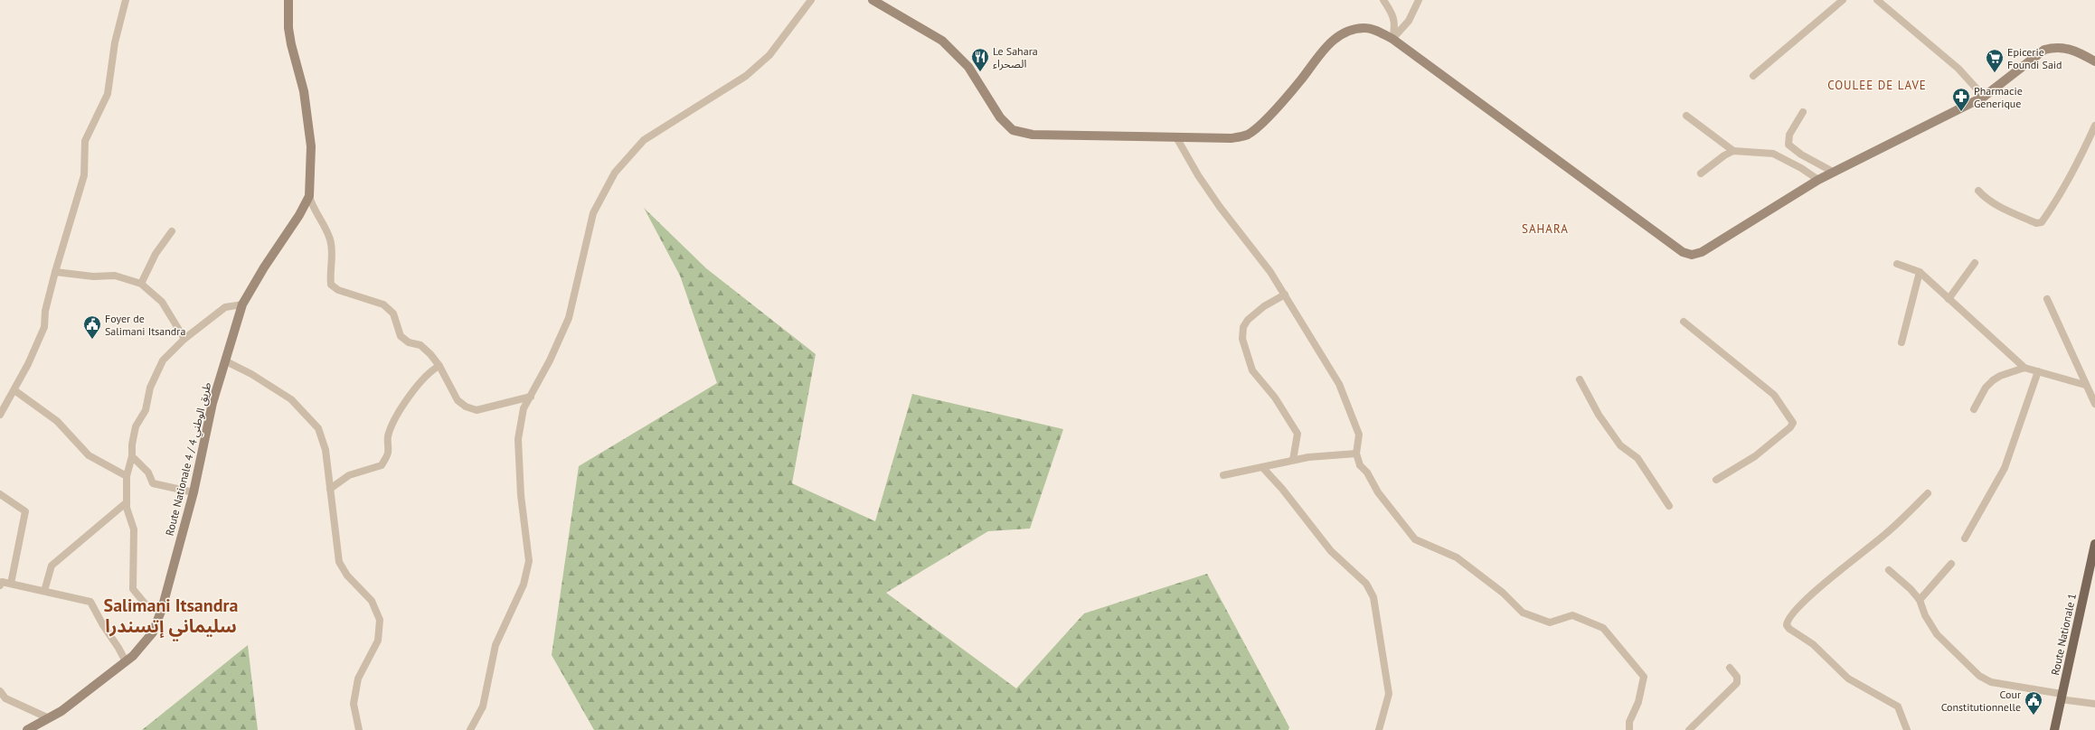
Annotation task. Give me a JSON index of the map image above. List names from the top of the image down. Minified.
{"streets":{"main road":["Route Nationale 4 / طريق الوطني 4","Route Nationale 1"]},"districts":["COULEE DE LAVE","SAHARA","Salimani Itsandra سليماني إتسندرا"],"places":{"restaurant":["Le Sahara الصحراء"],"supermarket":["Epicerie Foundi Said"],"pharmacy":["Pharmacie Generique"],"public building":["Foyer de Salimani Itsandra","Cour Constitutionnelle"]}}
